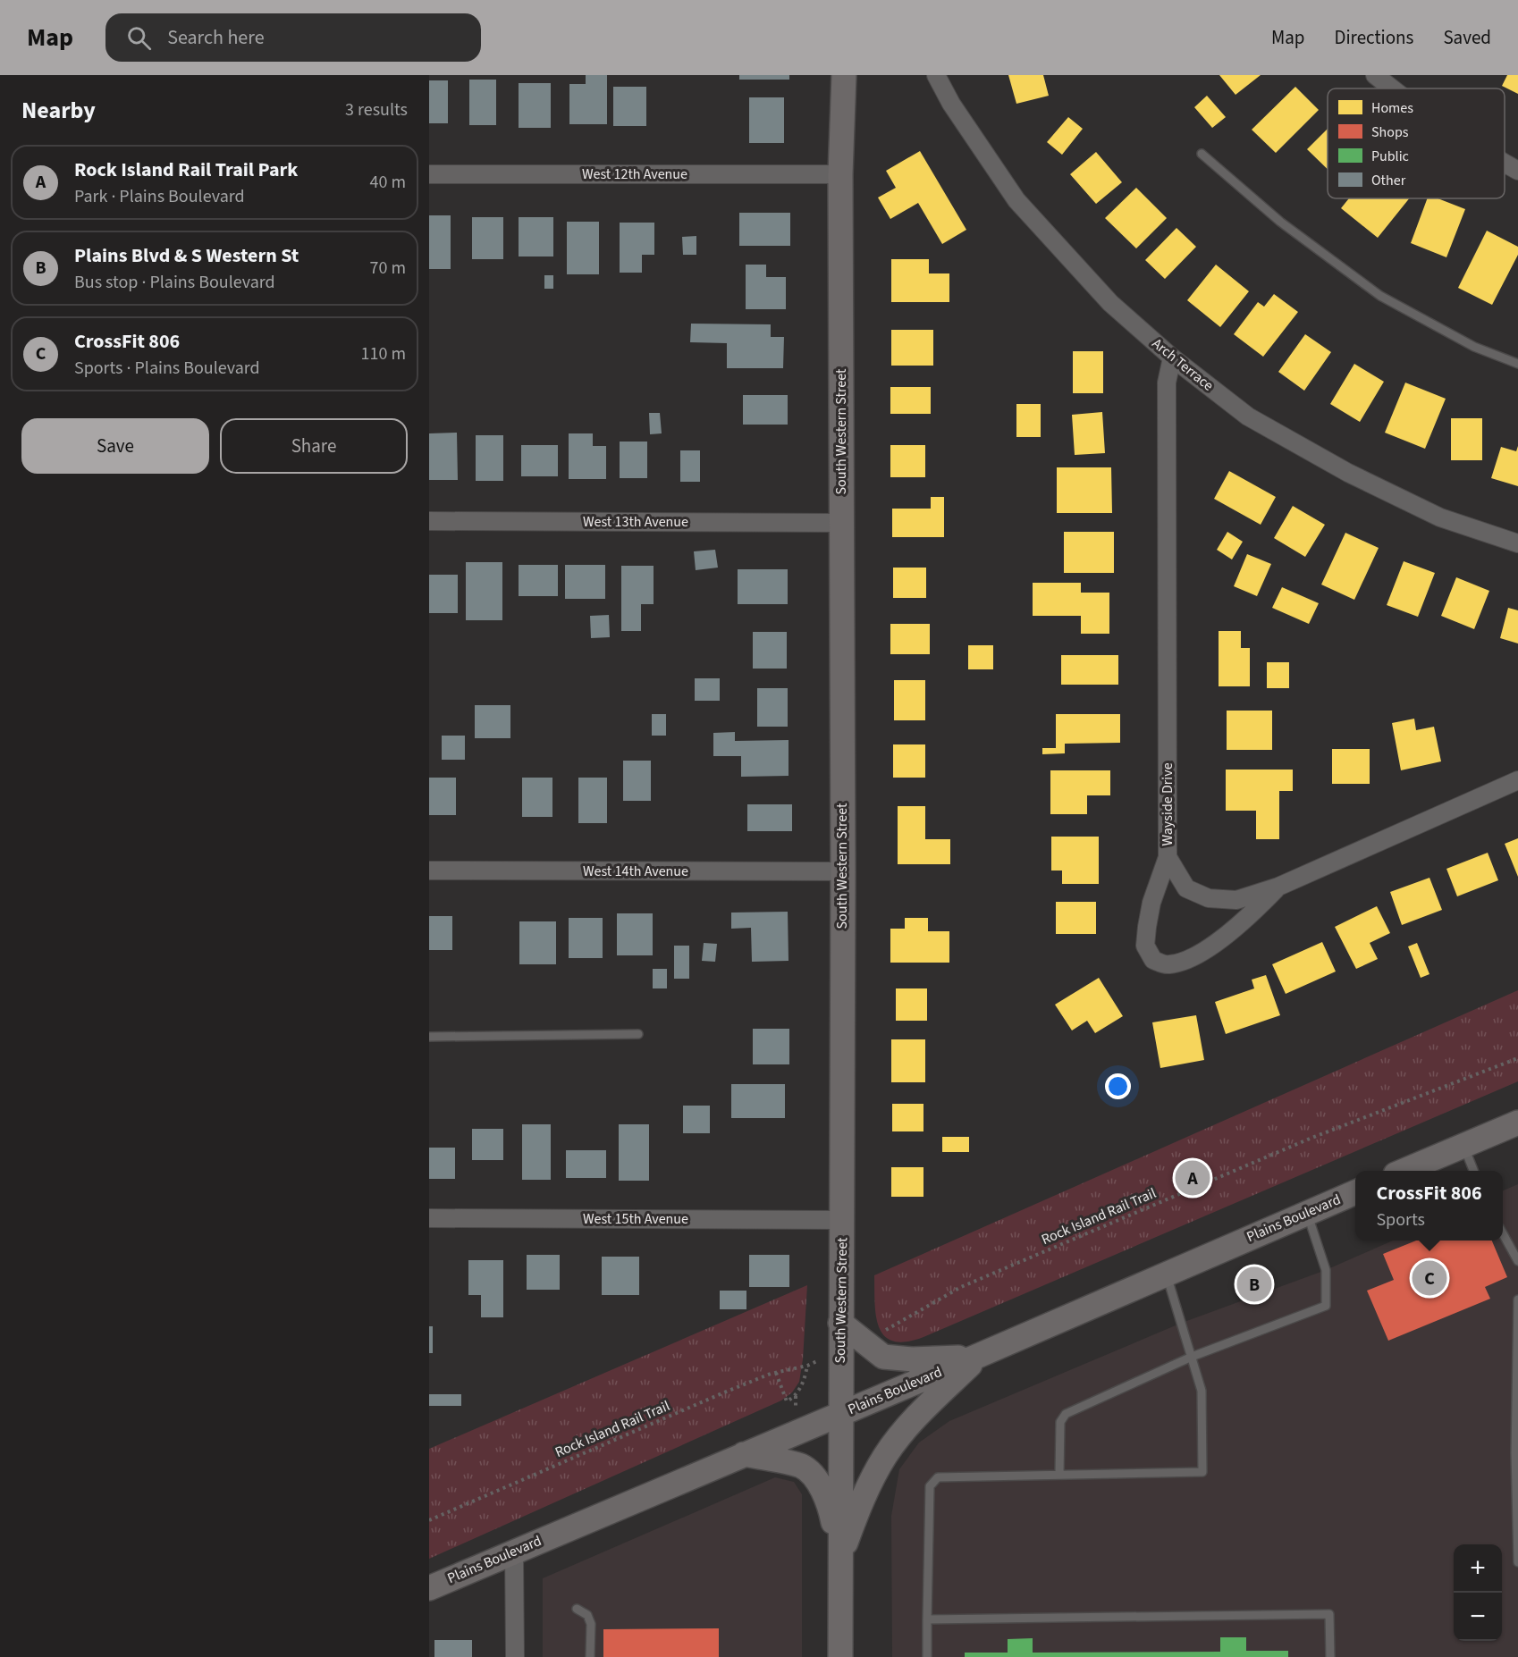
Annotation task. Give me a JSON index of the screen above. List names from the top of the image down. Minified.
{"streets":{"main road":["South Western Street","Plains Boulevard"],"street":["West 12th Avenue","Arch Terrace","West 13th Avenue","Wayside Drive","West 14th Avenue","West 15th Avenue"],"path":["Rock Island Rail Trail"]},"crossings":[["West 12th Avenue","South Western Street"],["Arch Terrace","Wayside Drive"],["South Western Street","West 13th Avenue"],["South Western Street","West 14th Avenue"],["South Western Street","Plains Boulevard"],["South Western Street","West 15th Avenue"]],"legend":["Homes","Shops","Public","Other"],"page":{"header":"Map","search":"Search here","nav":["Map","Directions","Saved"],"heading":["Nearby","3 results"],"list":[{"mark":"A","name":"Rock Island Rail Trail Park","note":"Park · Plains Boulevard","value":"40 m"},{"mark":"B","name":"Plains Blvd & S Western St","note":"Bus stop · Plains Boulevard","value":"70 m"},{"mark":"C","name":"CrossFit 806","note":"Sports · Plains Boulevard","value":"110 m"}],"buttons":["Save","Share"],"pins":["A","C","B"],"popup":["CrossFit 806","Sports"],"map_buttons":["+","−"]}}
